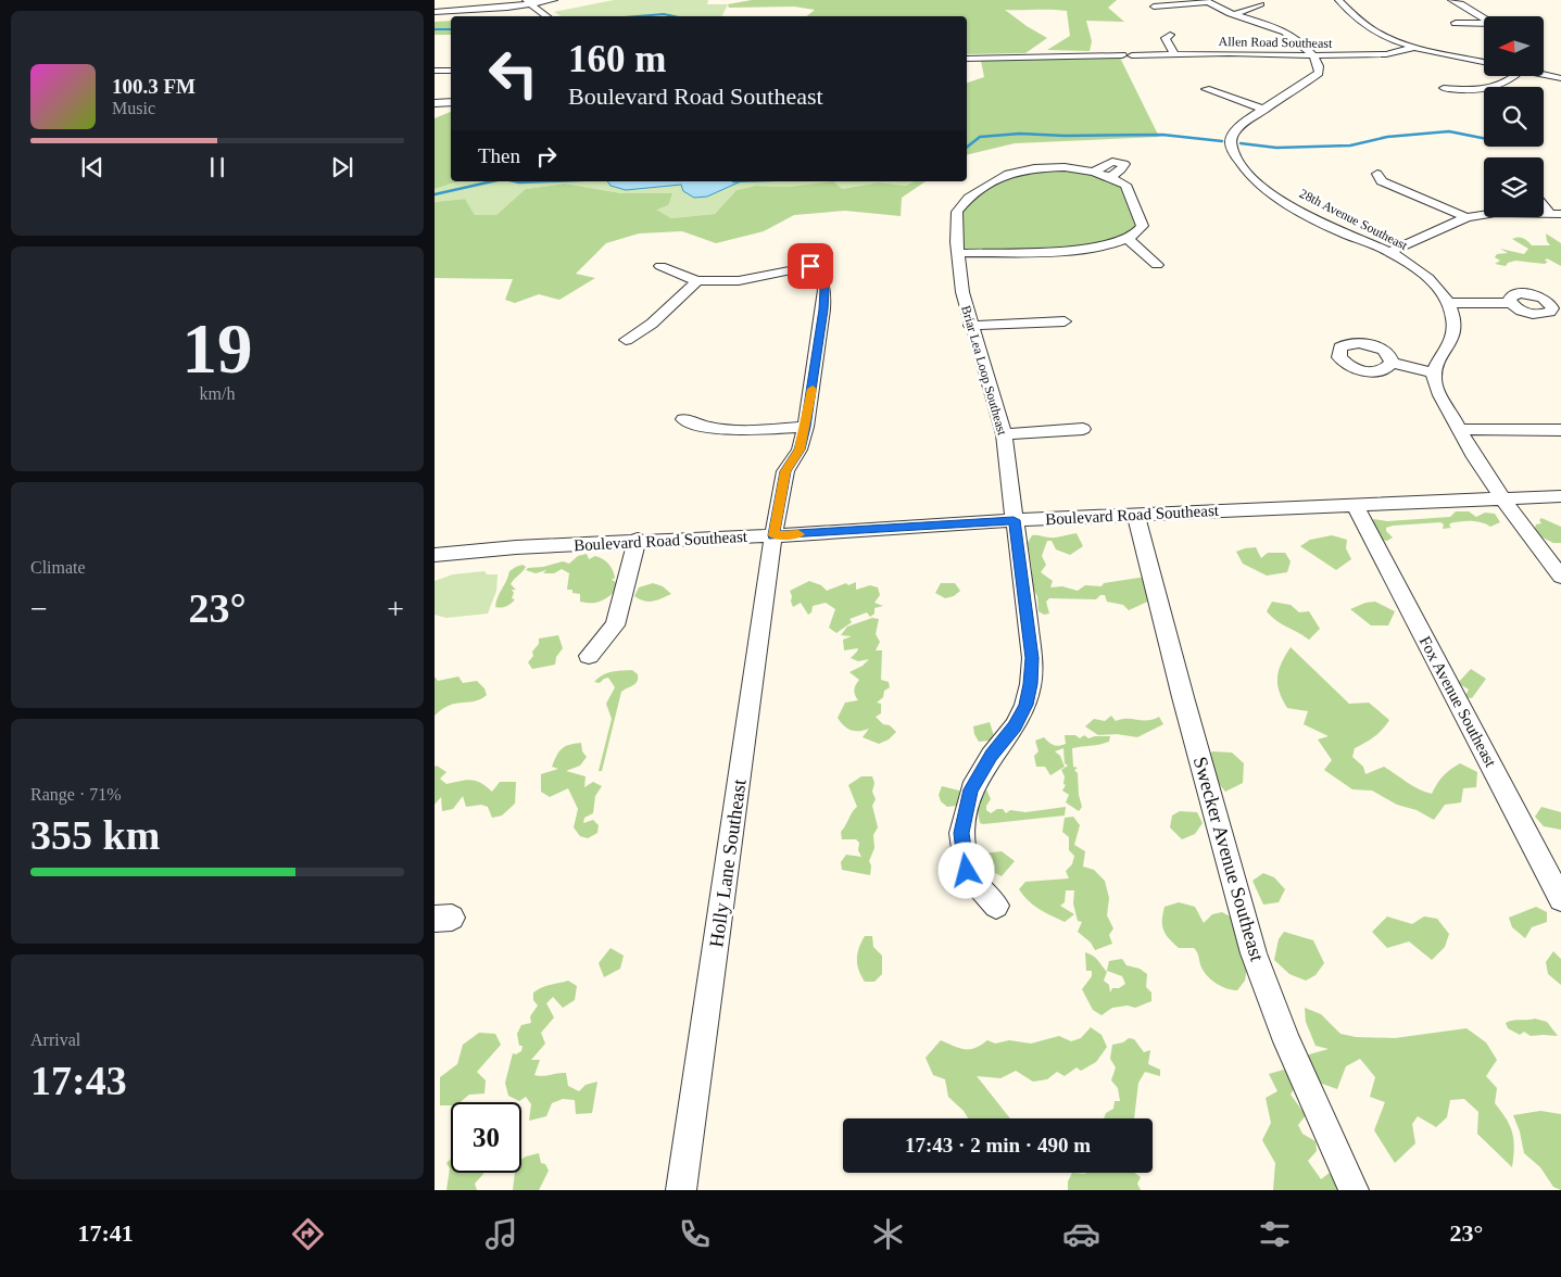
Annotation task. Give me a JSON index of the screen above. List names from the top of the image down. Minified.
{"streets":{"street":["Allen Road Southeast","28th Avenue Southeast","Briar Lea Loop Southeast","Boulevard Road Southeast","Fox Avenue Southeast","Swecker Avenue Southeast","Holly Lane Southeast"]},"crossings":[["Allen Road Southeast","28th Avenue Southeast"],["Briar Lea Loop Southeast","Boulevard Road Southeast"],["Boulevard Road Southeast","Fox Avenue Southeast"],["Boulevard Road Southeast","Swecker Avenue Southeast"],["Boulevard Road Southeast","Holly Lane Southeast"]],"north":"left","page":{"turn":["160 m","Boulevard Road Southeast"],"song":["100.3 FM","Music"],"then":"Then","tile":[["19","km/h"],"Climate",["Range · 71%","355 km"],["Arrival","17:43"]],"heat":["−","23°","+"],"limit":"30","trip":"17:43 · 2 min · 490 m","tabs":["17:41","23°"]}}
